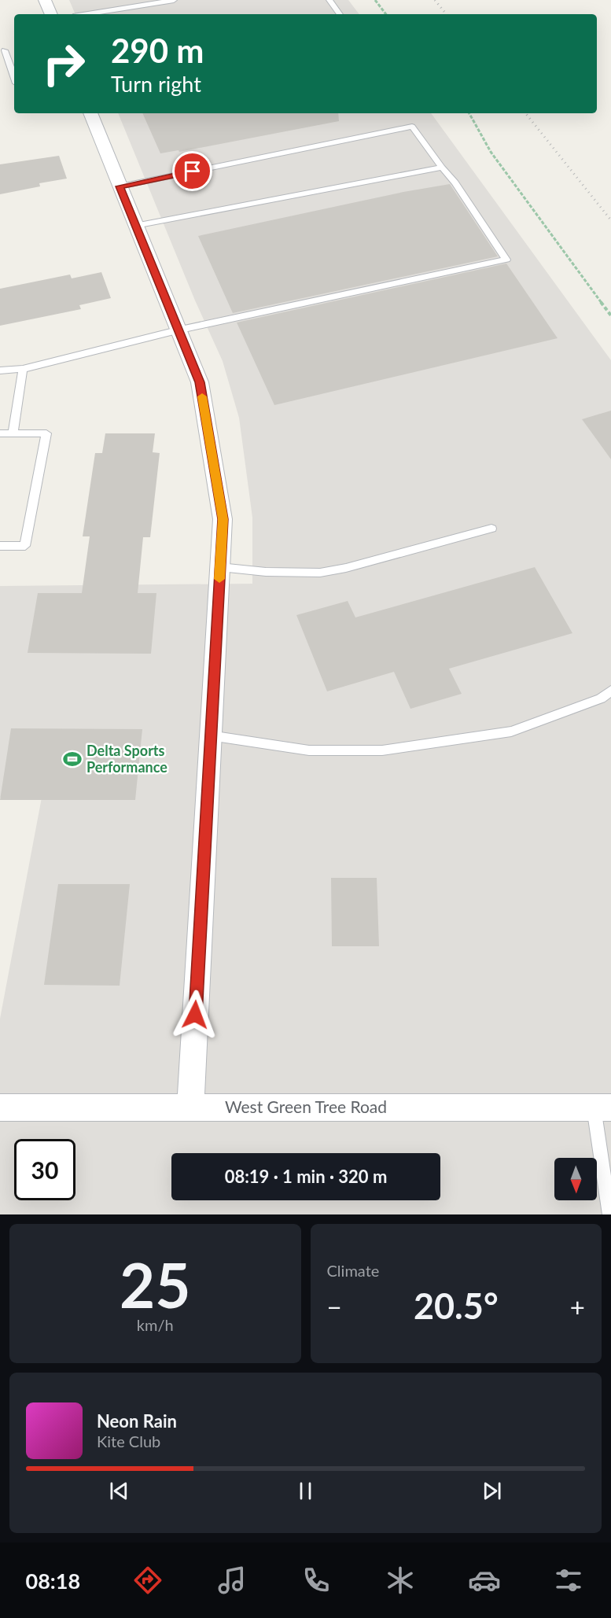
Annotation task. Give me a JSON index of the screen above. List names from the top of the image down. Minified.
{"streets":{"street":["West Green Tree Road"]},"places":{"sports":["Delta Sports Performance"]},"north":"bottom","page":{"turn":["290 m","Turn right"],"limit":"30","trip":"08:19 · 1 min · 320 m","tile":[["25","km/h"],"Climate"],"heat":["−","20.5°","+"],"song":["Neon Rain","Kite Club"],"tabs":"08:18"}}
